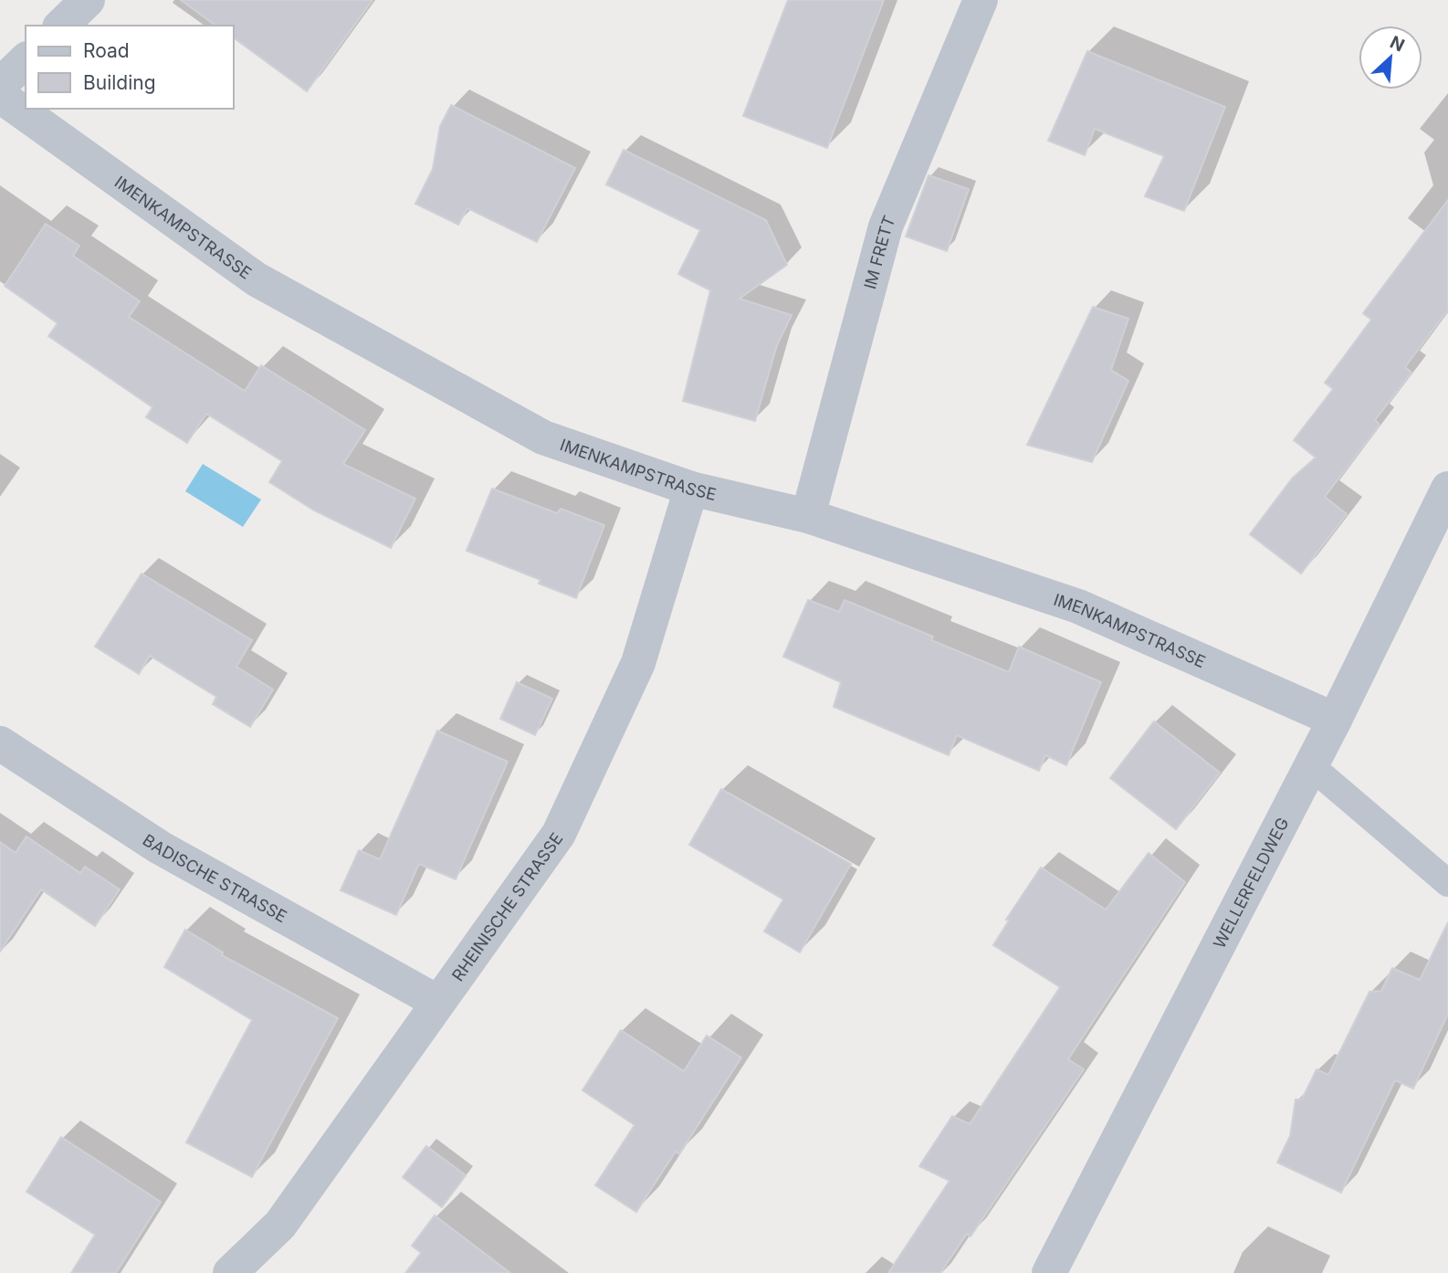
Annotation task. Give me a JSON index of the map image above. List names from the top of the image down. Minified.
{"streets":{"street":["IMENKAMPSTRASSE","IM FRETT","BADISCHE STRASSE","WELLERFELDWEG","RHEINISCHE STRASSE"]},"crossings":[["IMENKAMPSTRASSE","IM FRETT"],["IMENKAMPSTRASSE","WELLERFELDWEG"],["IMENKAMPSTRASSE","RHEINISCHE STRASSE"],["BADISCHE STRASSE","RHEINISCHE STRASSE"]],"legend":["Road","Building"],"north":"top right"}
